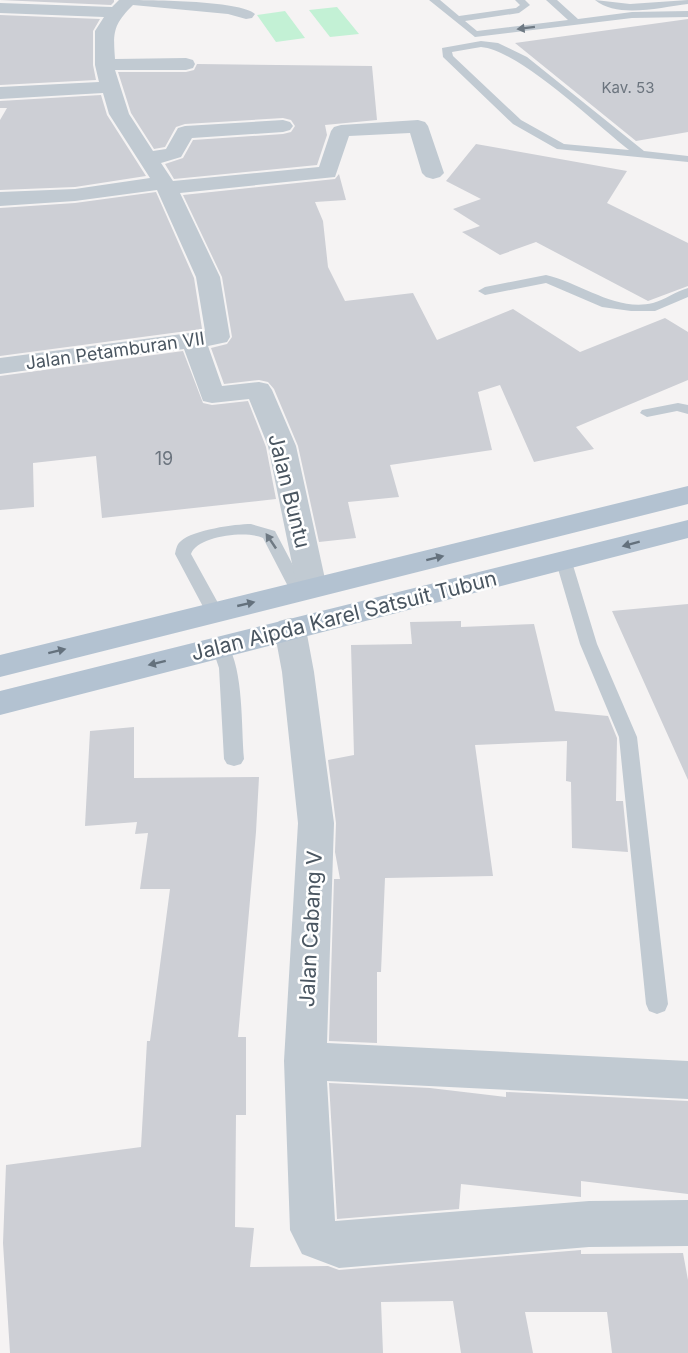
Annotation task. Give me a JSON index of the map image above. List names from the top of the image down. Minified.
{"streets":{"main road":["Jalan Aipda Karel Satsuit Tubun"],"street":["Jalan Petamburan VII","Jalan Buntu","Jalan Cabang V"]},"crossings":[["Jalan Petamburan VII","Jalan Buntu"],["Jalan Buntu","Jalan Aipda Karel Satsuit Tubun"],["Jalan Aipda Karel Satsuit Tubun","Jalan Cabang V"]],"house_numbers":["Kav. 53","19"]}
